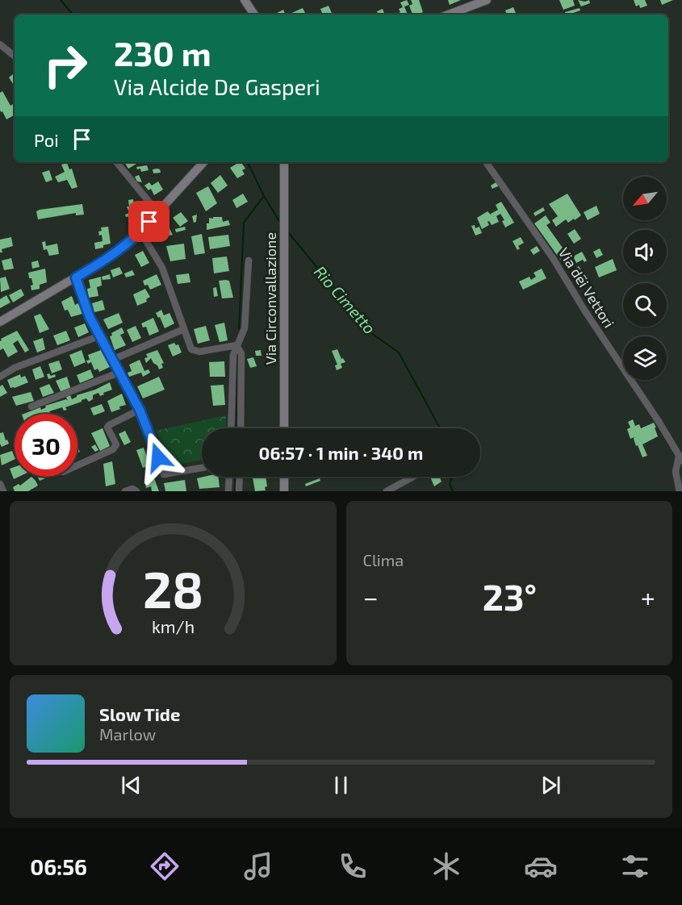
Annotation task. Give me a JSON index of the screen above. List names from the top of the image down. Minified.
{"streets":{"main road":["Via Circonvallazione"],"street":["Via dei Vettori"]},"water":["Rio Cimetto"],"north":"bottom left","page":{"turn":["230 m","Via Alcide De Gasperi"],"then":"Poi","limit":"30","trip":"06:57 · 1 min · 340 m","tile":"Clima","heat":["−","23°","+"],"song":["Slow Tide","Marlow"],"tabs":"06:56","gauge":["28","km/h"]}}
